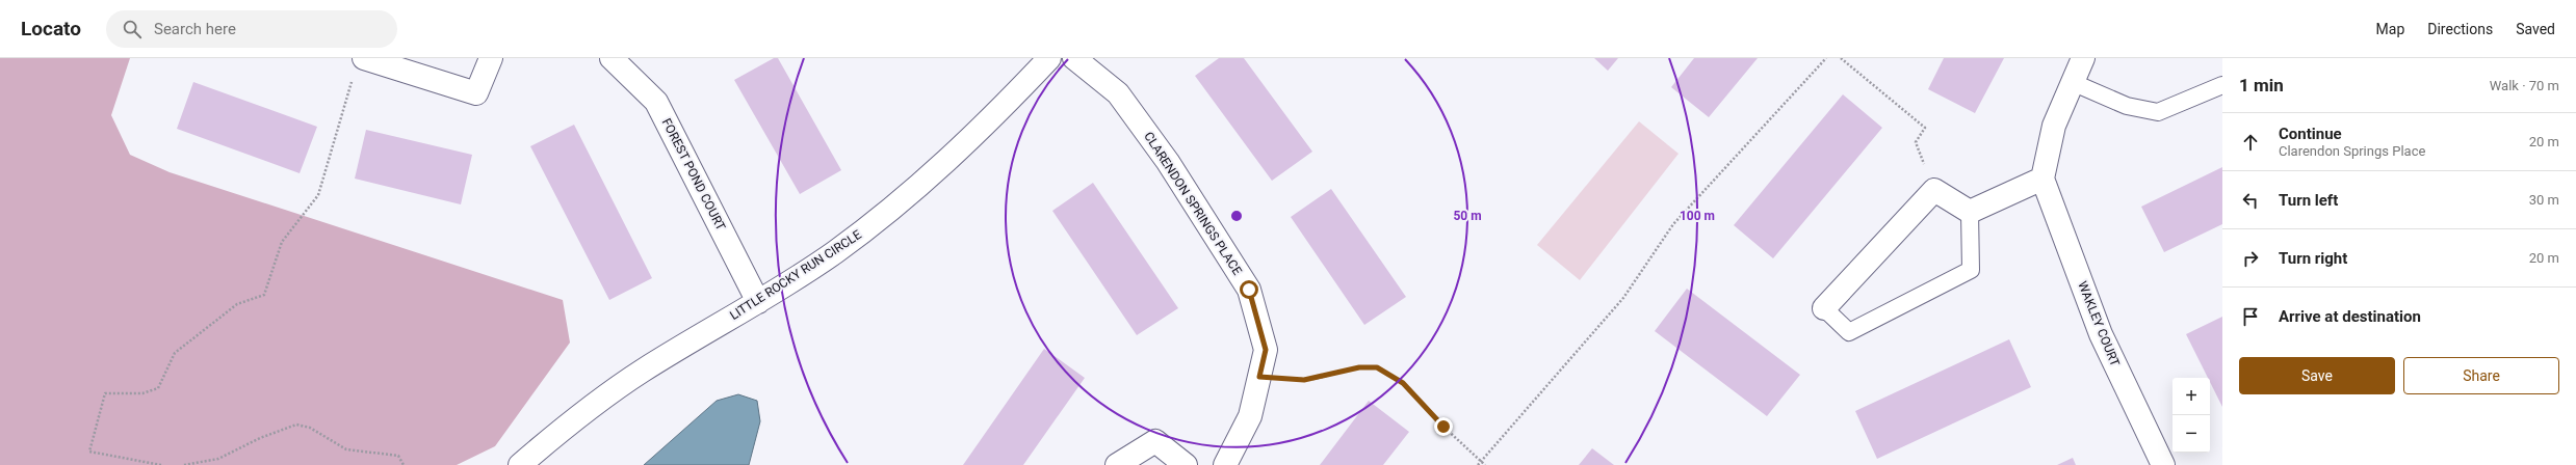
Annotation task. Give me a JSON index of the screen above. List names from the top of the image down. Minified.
{"streets":{"street":["FOREST POND COURT","CLARENDON SPRINGS PLACE","LITTLE ROCKY RUN CIRCLE","WAKLEY COURT"]},"crossings":[["FOREST POND COURT","LITTLE ROCKY RUN CIRCLE"]],"page":{"header":"Locato","search":"Search here","nav":["Map","Directions","Saved"],"heading":["1 min","Walk · 70 m"],"list":[["Continue","Clarendon Springs Place","20 m"],["Turn left","30 m"],["Turn right","20 m"],"Arrive at destination"],"buttons":["Save","Share"],"map_buttons":["+","−"]},"rings":["50 m","100 m"]}
